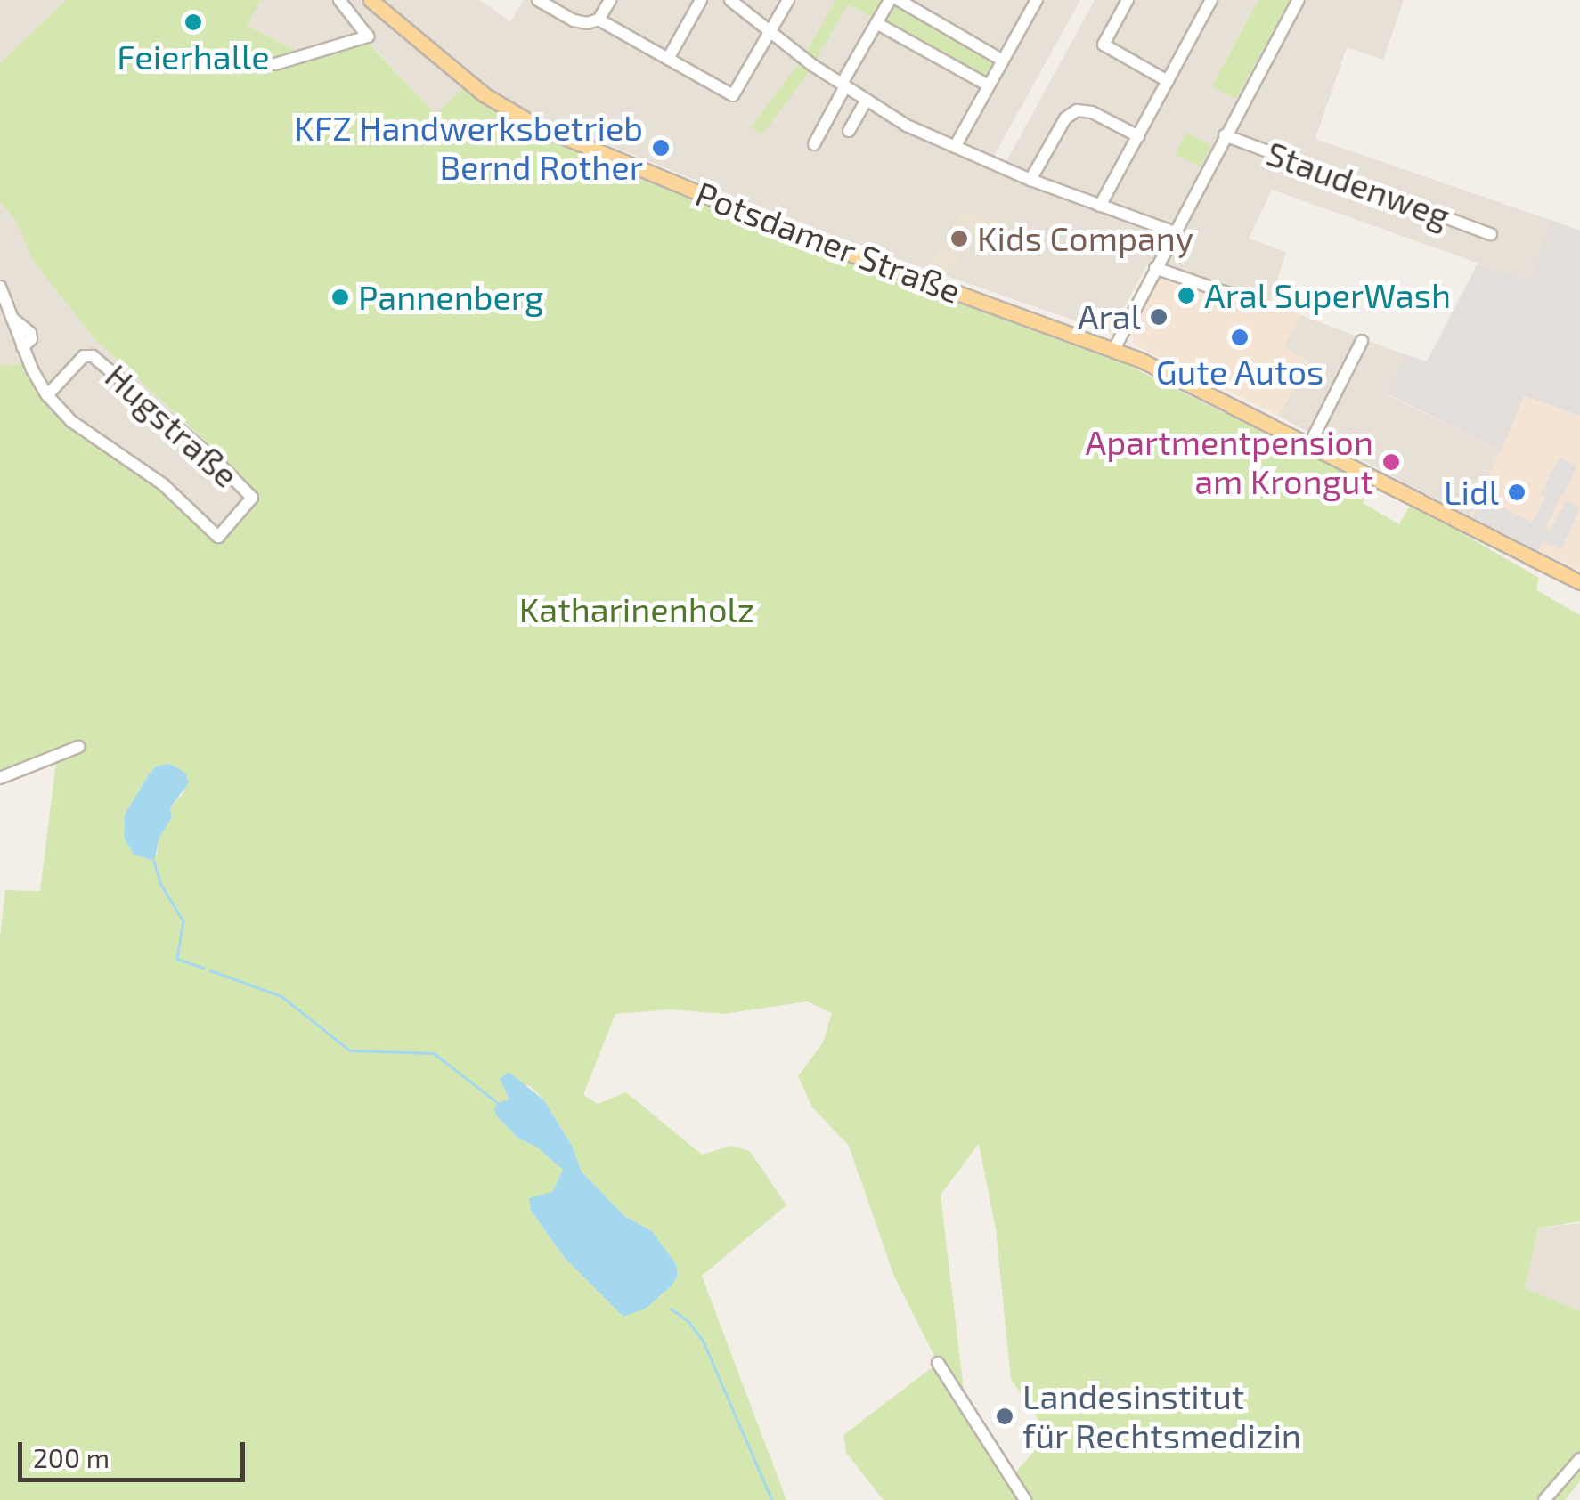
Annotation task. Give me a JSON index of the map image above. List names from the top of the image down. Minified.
{"streets":{"main road":["Potsdamer Straße"],"street":["Staudenweg","Hugstraße"]},"parks":["Katharinenholz"],"places":["Feierhalle","KFZ Handwerksbetrieb Bernd Rother","Kids Company","Aral SuperWash","Pannenberg","Aral","Gute Autos","Apartmentpension am Krongut","Lidl","Landesinstitut für Rechtsmedizin"],"scale_bar":"200 m"}
